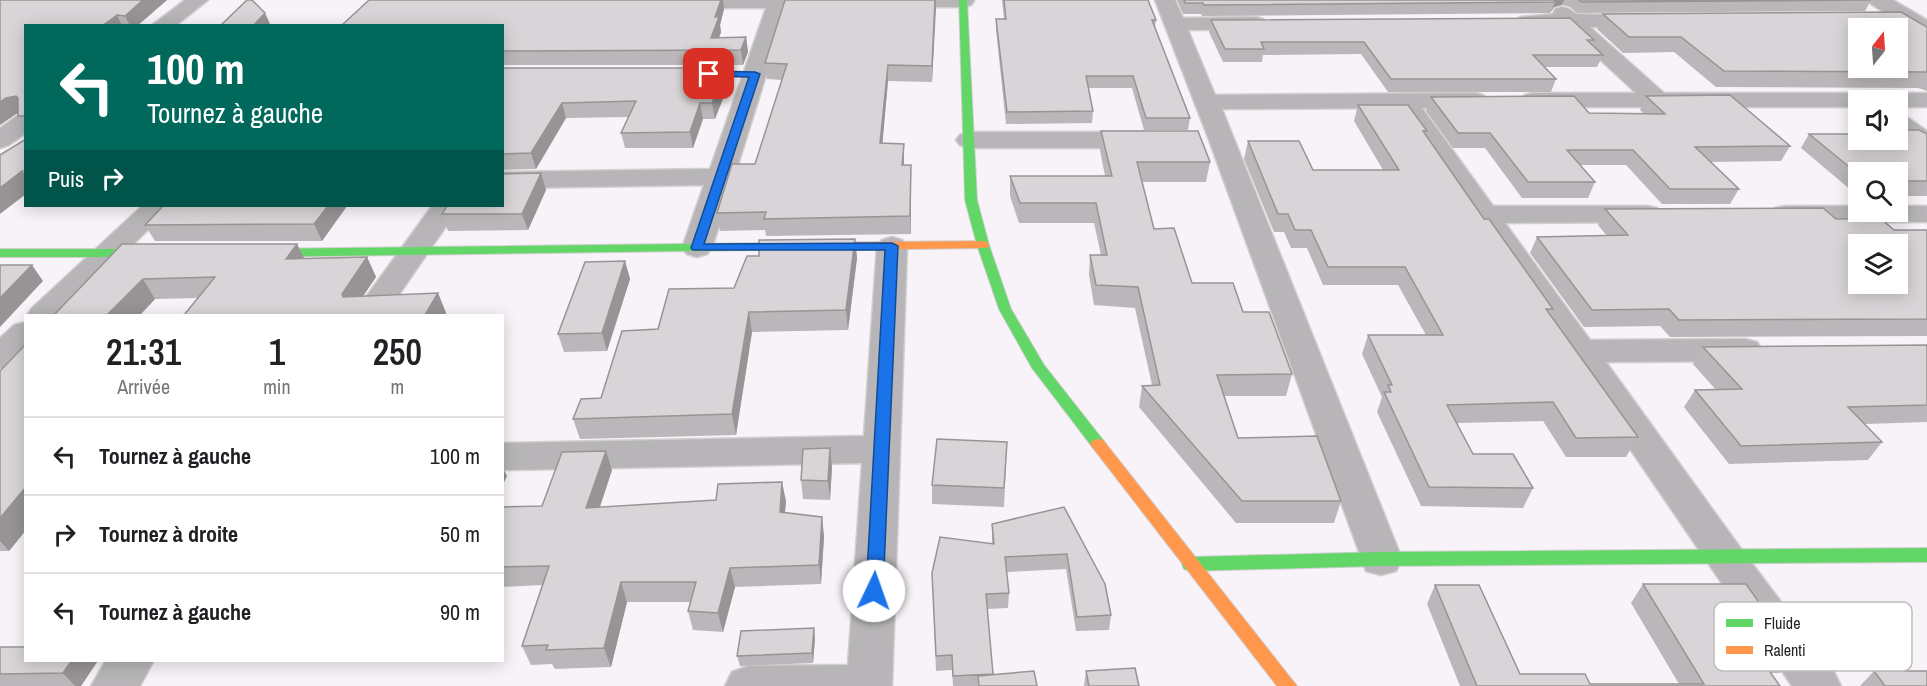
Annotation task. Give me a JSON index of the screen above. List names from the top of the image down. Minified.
{"legend":["Fluide","Ralenti"],"north":"top","page":{"turn":["100 m","Tournez à gauche"],"then":"Puis","eta":["21:31","Arrivée","1","min","250","m"],"list":[{"name":"Tournez à gauche","value":"100 m"},{"name":"Tournez à droite","value":"50 m"},{"name":"Tournez à gauche","value":"90 m"}]}}
